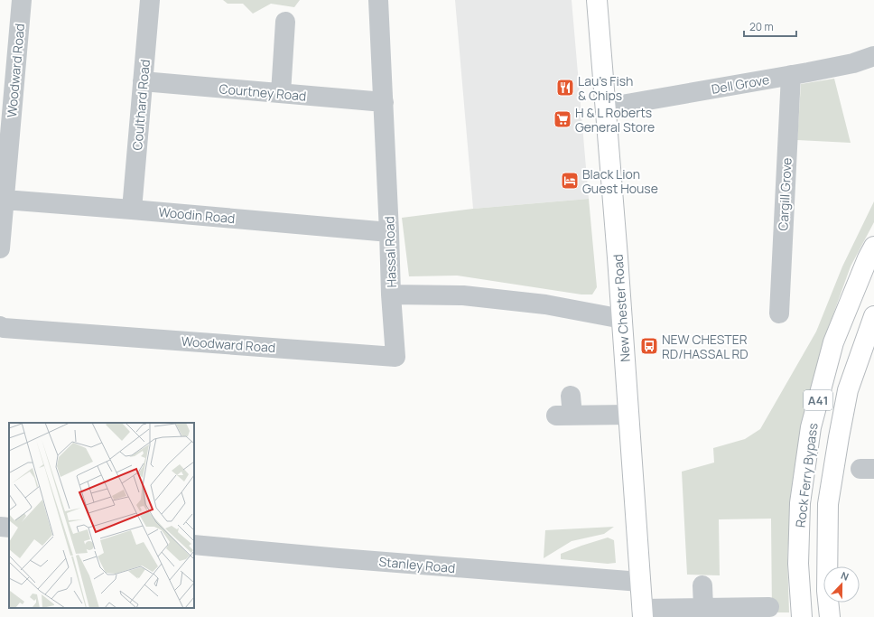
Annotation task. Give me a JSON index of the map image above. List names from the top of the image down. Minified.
{"streets":{"main road":["New Chester Road","A41","Rock Ferry Bypass"],"street":["Woodward Road","Dell Grove","Courtney Road","Coulthard Road","Cargill Grove","Woodin Road","Hassal Road","Stanley Road"]},"crossings":[["Woodward Road","Woodin Road"],["Woodward Road","Hassal Road"],["Dell Grove","Cargill Grove"],["Dell Grove","New Chester Road"],["Courtney Road","Coulthard Road"],["Courtney Road","Hassal Road"],["Coulthard Road","Woodin Road"],["Woodin Road","Hassal Road"],["Hassal Road","New Chester Road"],["New Chester Road","Stanley Road"]],"places":{"restaurant":["Lau's Fish & Chips"],"supermarket":["H & L Roberts General Store"],"hotel":["Black Lion Guest House"],"bus stop":["NEW CHESTER RD/HASSAL RD"]},"scale_bar":"20 m","north":"top"}
